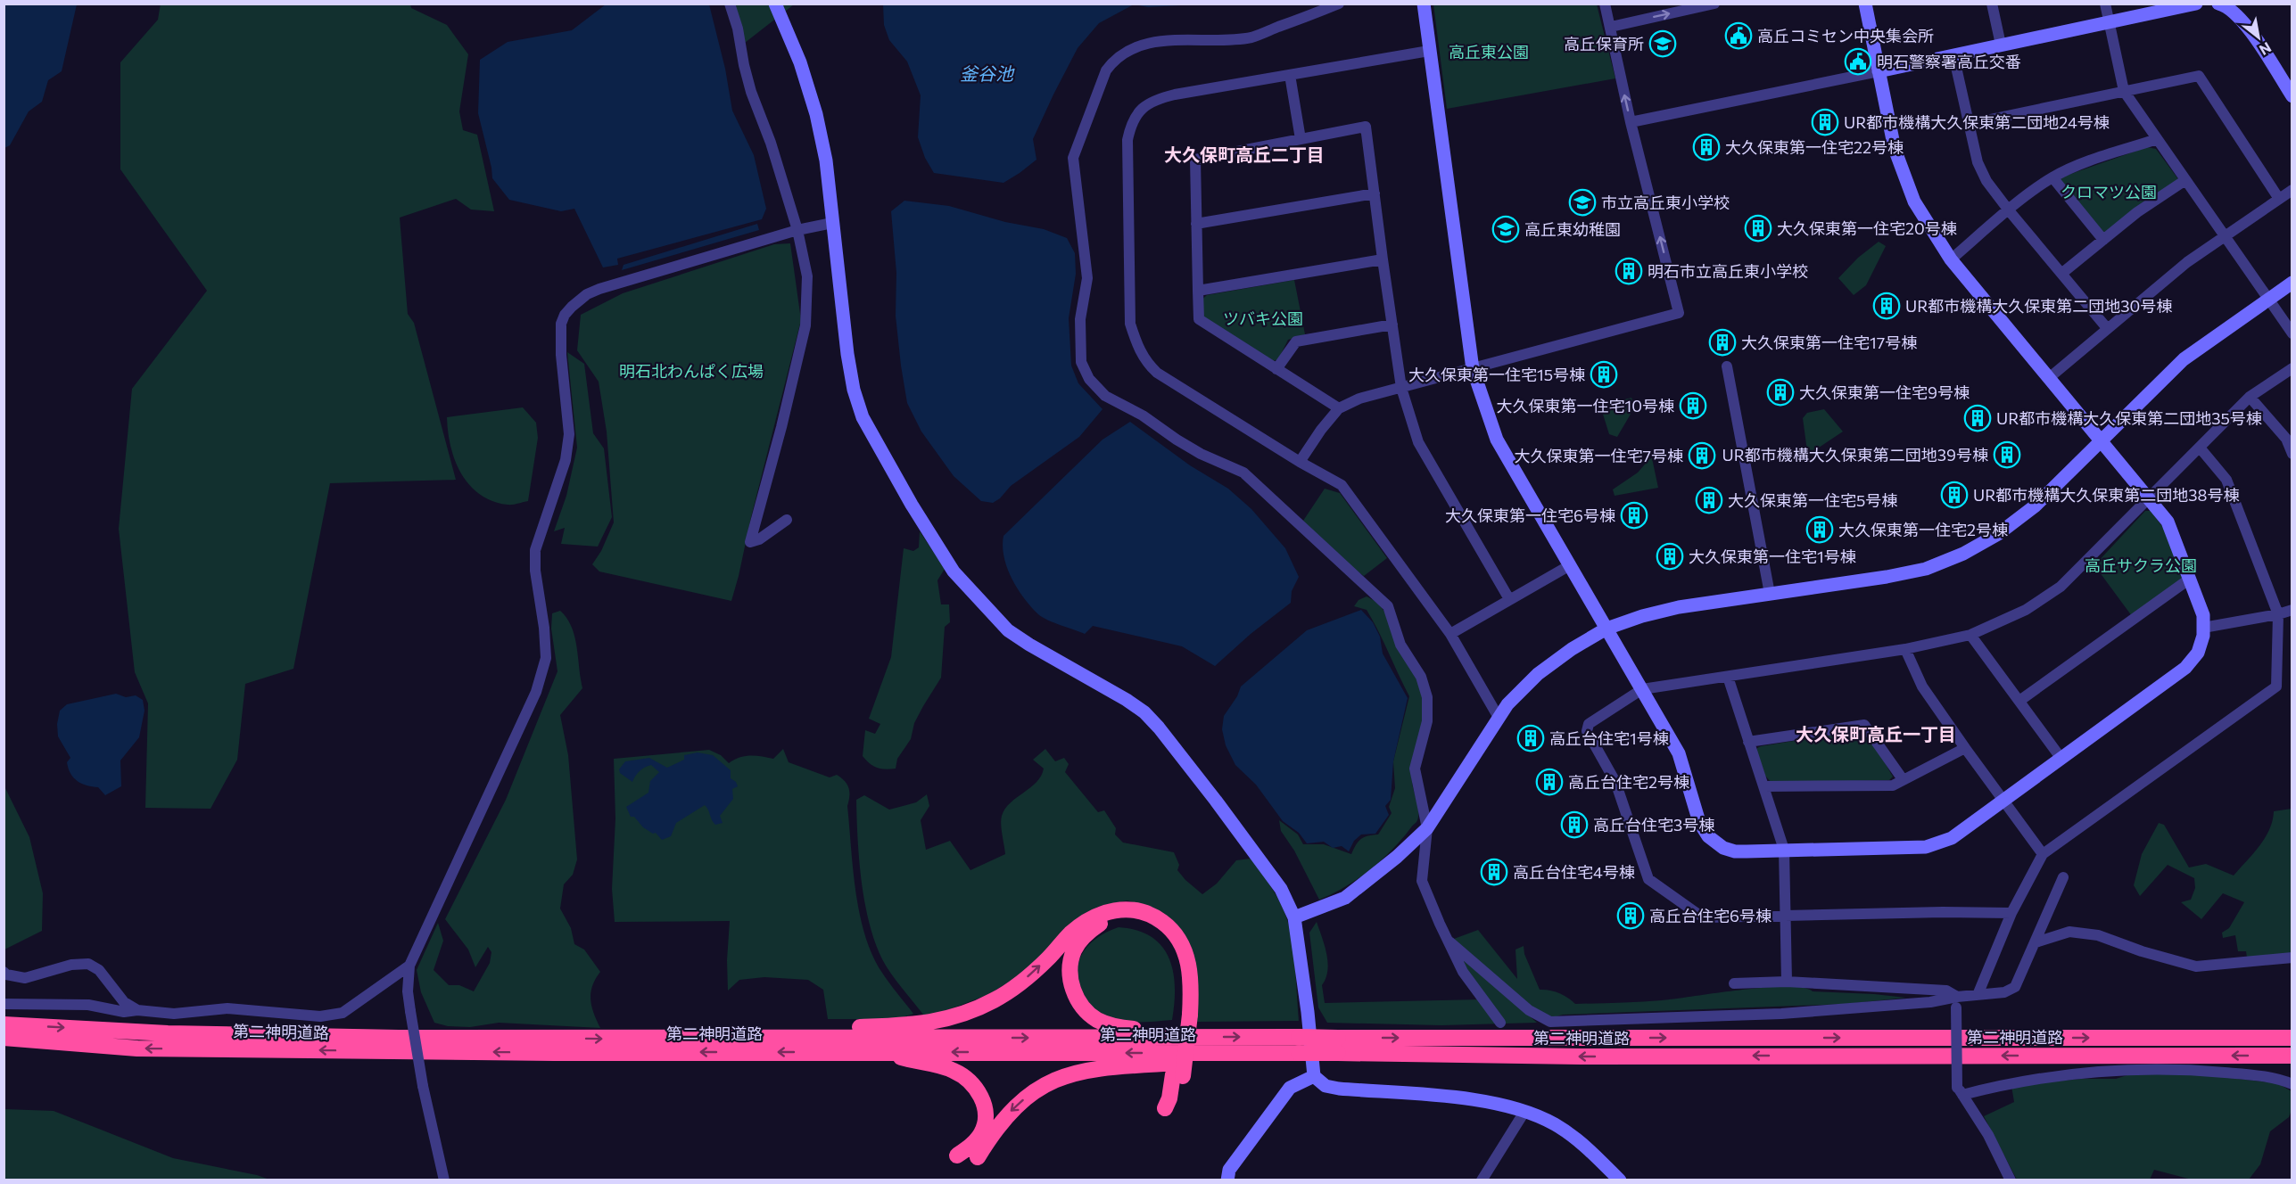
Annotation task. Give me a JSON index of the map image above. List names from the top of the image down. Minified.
{"streets":{"highway":["第二神明道路"]},"districts":["大久保町高丘二丁目","大久保町高丘一丁目"],"water":["釜谷池"],"parks":["高丘東公園","クロマツ公園","ツバキ公園","明石北わんぱく広場","高丘サクラ公園"],"places":{"public building":["高丘コミセン中央集会所","明石警察署高丘交番"],"school or university":["高丘保育所","市立高丘東小学校","高丘東幼稚園"],"building":["UR都市機構大久保東第二団地24号棟","大久保東第一住宅22号棟","大久保東第一住宅20号棟","明石市立高丘東小学校","UR都市機構大久保東第二団地30号棟","大久保東第一住宅17号棟","大久保東第一住宅15号棟","大久保東第一住宅9号棟","大久保東第一住宅10号棟","UR都市機構大久保東第二団地35号棟","UR都市機構大久保東第二団地39号棟","大久保東第一住宅7号棟","UR都市機構大久保東第二団地38号棟","大久保東第一住宅5号棟","大久保東第一住宅6号棟","大久保東第一住宅2号棟","大久保東第一住宅1号棟","高丘台住宅1号棟","高丘台住宅2号棟","高丘台住宅3号棟","高丘台住宅4号棟","高丘台住宅6号棟"]},"north":"bottom right"}
